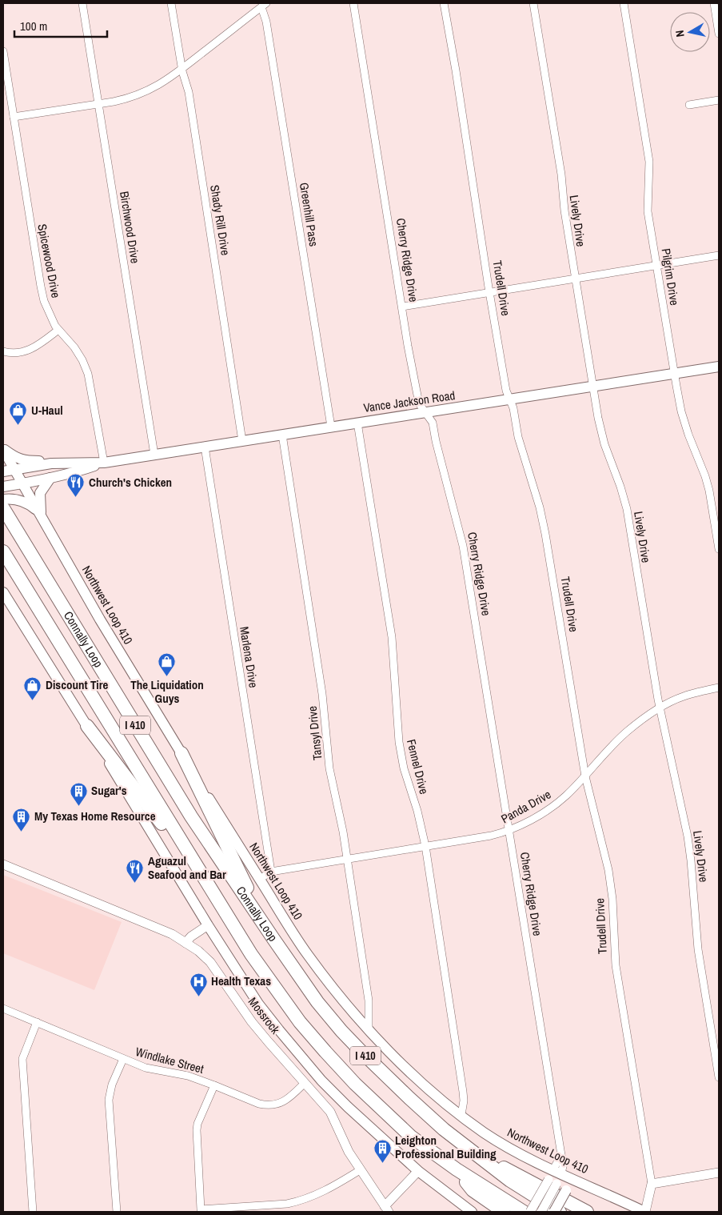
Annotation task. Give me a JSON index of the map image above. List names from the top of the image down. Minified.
{"streets":{"highway":["Connally Loop","I 410"],"main road":["Vance Jackson Road","Northwest Loop 410"],"street":["Greenhill Pass","Shady Rill Drive","Lively Drive","Birchwood Drive","Cherry Ridge Drive","Spicewood Drive","Pilgrim Drive","Trudell Drive","Marlena Drive","Tansyl Drive","Fennel Drive","Panda Drive","Mossrock","Windlake Street"]},"crossings":[["Greenhill Pass","Vance Jackson Road"],["Shady Rill Drive","Vance Jackson Road"],["Lively Drive","Vance Jackson Road"],["Lively Drive","Panda Drive"],["Birchwood Drive","Vance Jackson Road"],["Cherry Ridge Drive","Vance Jackson Road"],["Cherry Ridge Drive","Northwest Loop 410"],["Cherry Ridge Drive","Panda Drive"],["Spicewood Drive","Vance Jackson Road"],["Pilgrim Drive","Vance Jackson Road"],["Trudell Drive","Vance Jackson Road"],["Trudell Drive","Northwest Loop 410"],["Trudell Drive","Panda Drive"],["Vance Jackson Road","Northwest Loop 410"],["Vance Jackson Road","Marlena Drive"],["Vance Jackson Road","Tansyl Drive"],["Vance Jackson Road","Fennel Drive"],["Northwest Loop 410","Tansyl Drive"],["Northwest Loop 410","Fennel Drive"],["Northwest Loop 410","Panda Drive"],["Marlena Drive","Panda Drive"],["Tansyl Drive","Panda Drive"],["Fennel Drive","Panda Drive"],["Mossrock","Windlake Street"]],"places":{"shop":["U-Haul","The Liquidation Guys","Discount Tire"],"restaurant":["Church's Chicken","Aguazul Seafood and Bar"],"building":["Sugar's","My Texas Home Resource","Leighton Professional Building"],"hospital":["Health Texas"]},"scale_bar":"100 m","north":"left"}
